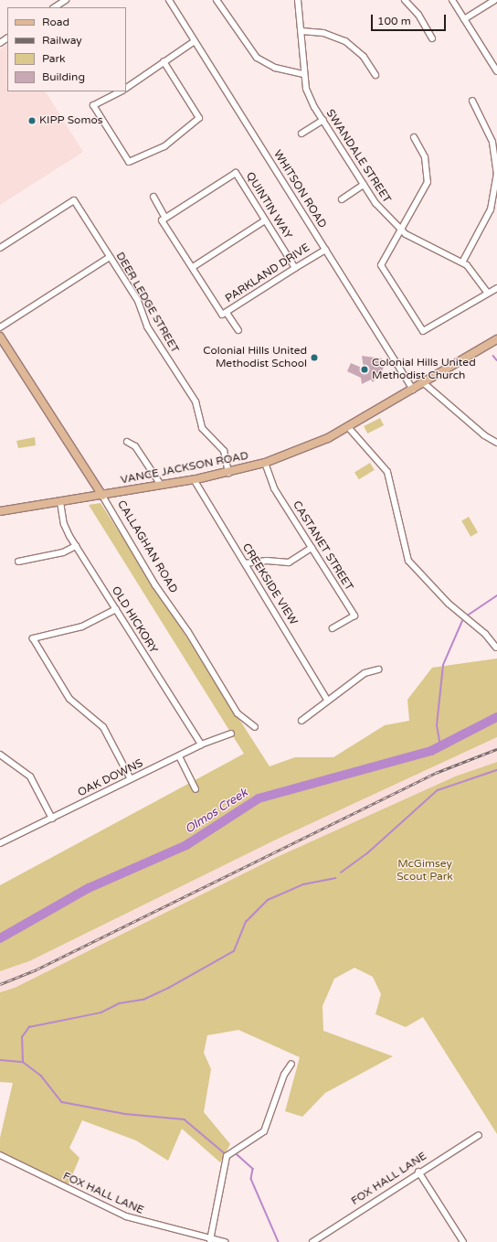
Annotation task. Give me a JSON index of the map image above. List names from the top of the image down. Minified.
{"streets":{"main road":["VANCE JACKSON ROAD","CALLAGHAN ROAD"],"street":["SWANDALE STREET","WHITSON ROAD","QUINTIN WAY","PARKLAND DRIVE","DEER LEDGE STREET","CASTANET STREET","CREEKSIDE VIEW","OLD HICKORY","OAK DOWNS","FOX HALL LANE"]},"crossings":[["WHITSON ROAD","PARKLAND DRIVE"],["WHITSON ROAD","VANCE JACKSON ROAD"],["QUINTIN WAY","PARKLAND DRIVE"],["DEER LEDGE STREET","VANCE JACKSON ROAD"],["VANCE JACKSON ROAD","CASTANET STREET"],["VANCE JACKSON ROAD","CALLAGHAN ROAD"],["VANCE JACKSON ROAD","CREEKSIDE VIEW"],["VANCE JACKSON ROAD","OLD HICKORY"],["OLD HICKORY","OAK DOWNS"]],"water":["Olmos Creek"],"parks":["McGimsey Scout Park"],"places":["KIPP Somos","Colonial Hills United Methodist School","Colonial Hills United Methodist Church"],"legend":["Road","Railway","Park","Building"],"scale_bar":"100 m"}
